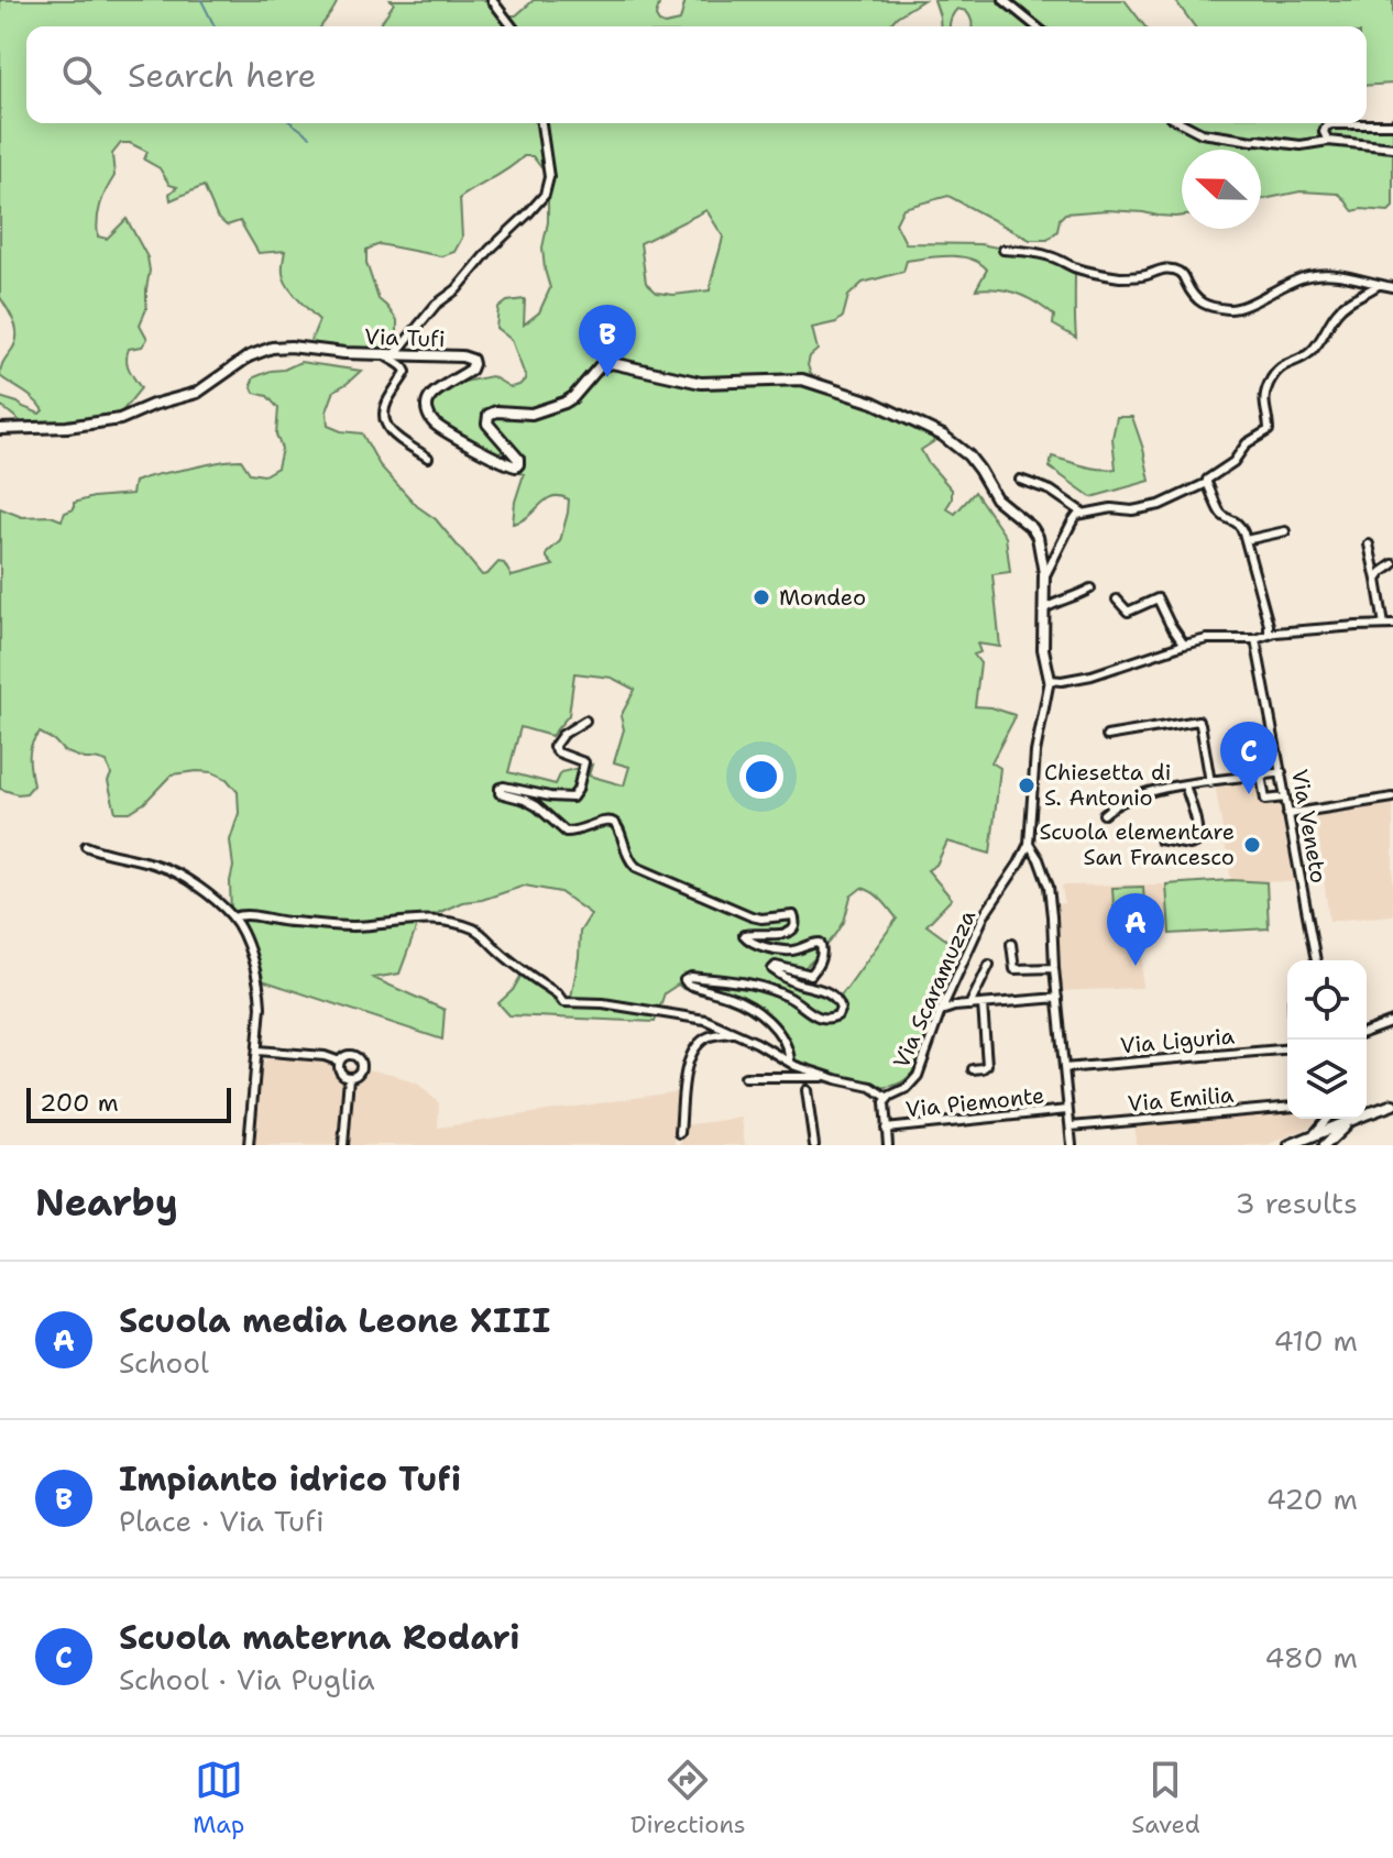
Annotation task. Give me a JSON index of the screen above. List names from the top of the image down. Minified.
{"streets":{"street":["Via Tufi","Via Veneto","Via Scaramuzza","Via Liguria","Via Emilia","Via Piemonte"]},"places":["Mondeo","Chiesetta di S. Antonio","Scuola elementare San Francesco"],"scale_bar":"200 m","north":"left","page":{"search":"Search here","pins":["B","C","A"],"scale":"200 m","heading":["Nearby","3 results"],"list":[{"mark":"A","name":"Scuola media Leone XIII","note":"School","value":"410 m"},{"mark":"B","name":"Impianto idrico Tufi","note":"Place · Via Tufi","value":"420 m"},{"mark":"C","name":"Scuola materna Rodari","note":"School · Via Puglia","value":"480 m"}],"nav":["Map","Directions","Saved"]}}
